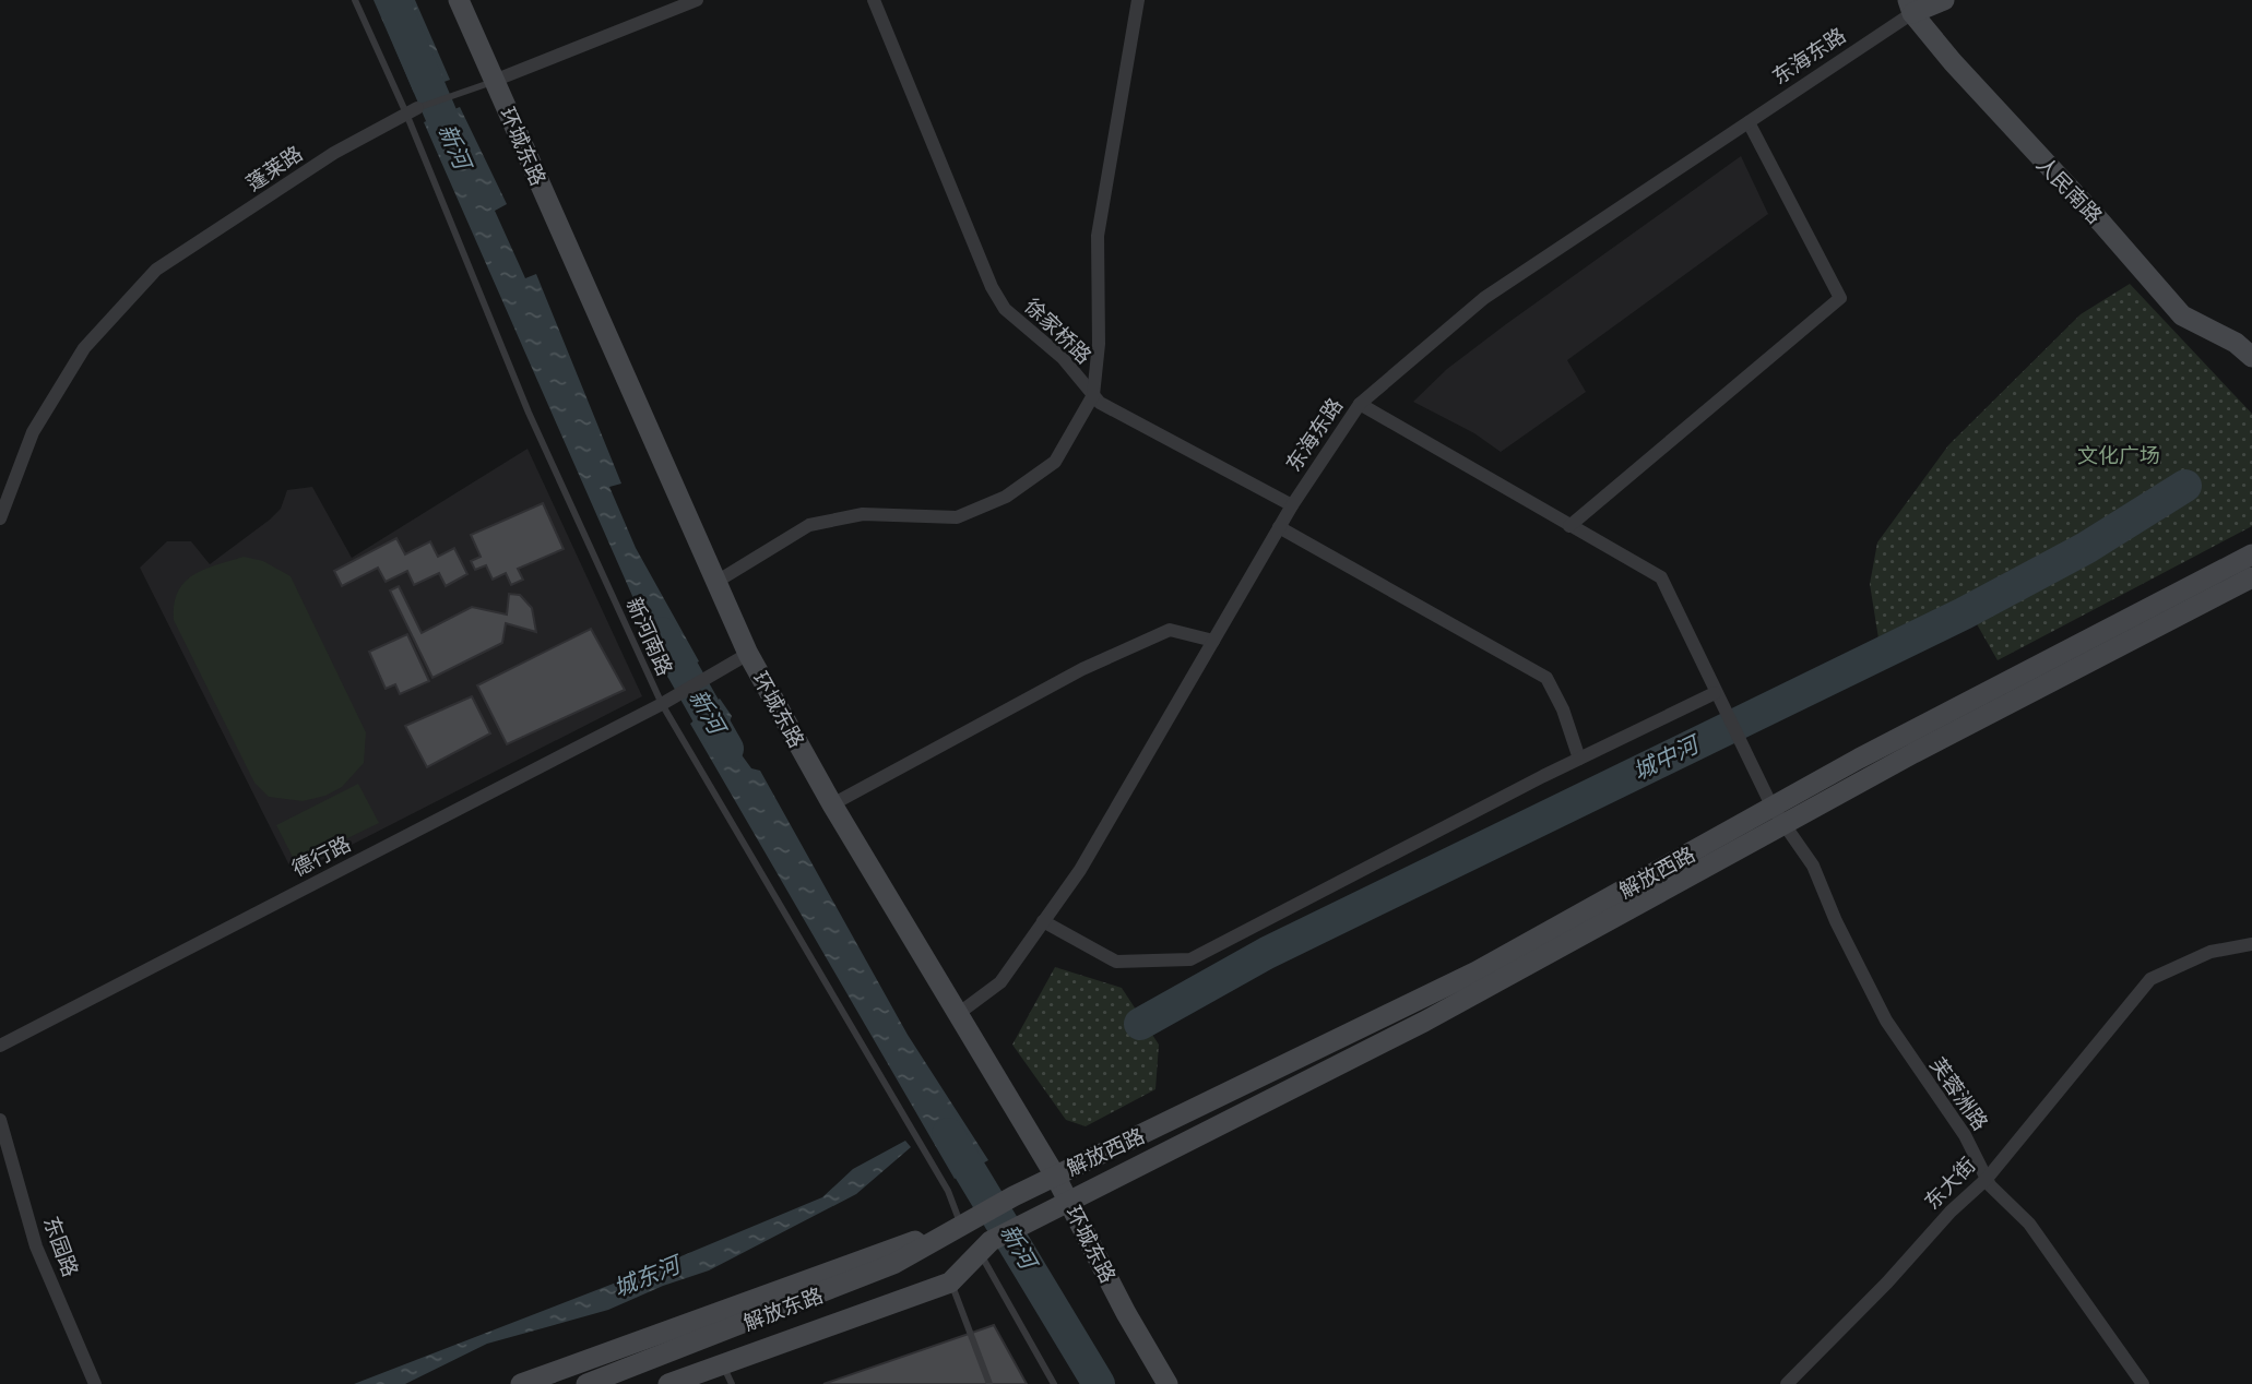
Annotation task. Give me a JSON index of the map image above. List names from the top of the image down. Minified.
{"streets":{"street":["东海东路","环城东路","蓬莱路","人民南路","徐家桥路","德行路","解放西路","芙蓉洲路","东大街","东园路","解放东路"],"lane":["新河南路"]},"crossings":[["东海东路","环城东路"],["东海东路","人民南路"],["东海东路","徐家桥路"],["东海东路","芙蓉洲路"],["环城东路","蓬莱路"],["环城东路","德行路"],["环城东路","解放西路"],["蓬莱路","新河南路"],["新河南路","德行路"],["新河南路","解放西路"],["新河南路","解放东路"],["解放西路","芙蓉洲路"],["解放西路","解放东路"],["芙蓉洲路","东大街"]],"water":["新河","城中河","城东河"],"parks":["文化广场"]}
